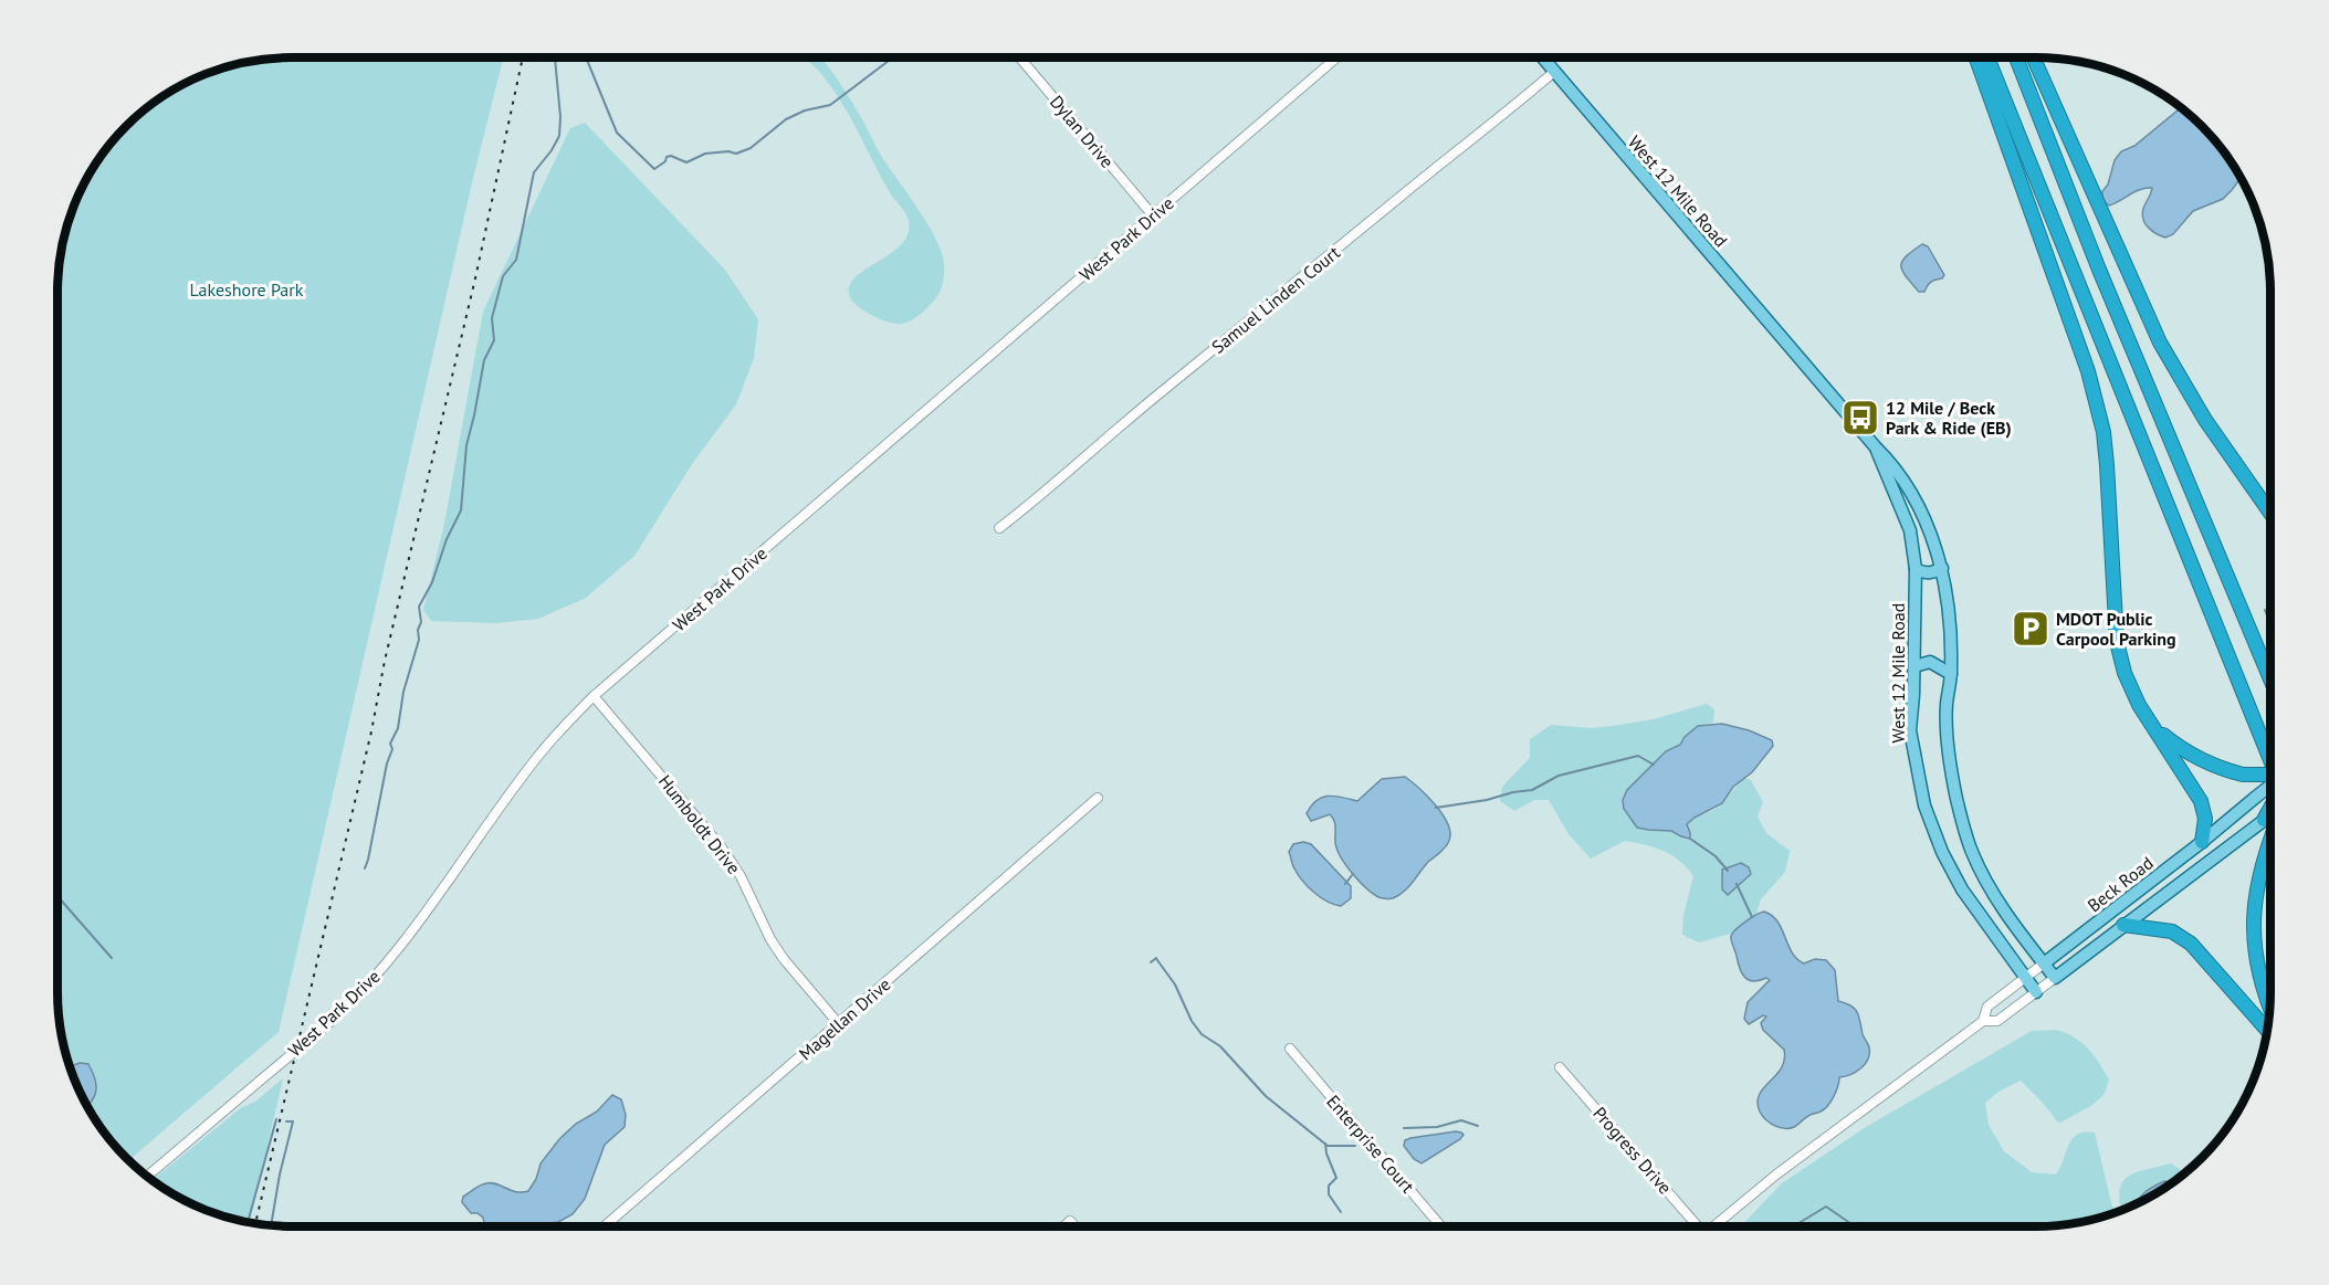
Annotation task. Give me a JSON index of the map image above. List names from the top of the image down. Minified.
{"streets":{"main road":["West 12 Mile Road","Beck Road"],"street":["Dylan Drive","West Park Drive","Samuel Linden Court","Humboldt Drive","Magellan Drive","Enterprise Court","Progress Drive"]},"crossings":[["Dylan Drive","West Park Drive"],["West 12 Mile Road","Samuel Linden Court"],["West 12 Mile Road","Beck Road"],["West Park Drive","Humboldt Drive"],["Humboldt Drive","Magellan Drive"]],"parks":["Lakeshore Park"],"places":{"bus stop":["12 Mile / Beck Park & Ride (EB)"],"parking":["MDOT Public Carpool Parking"]}}
